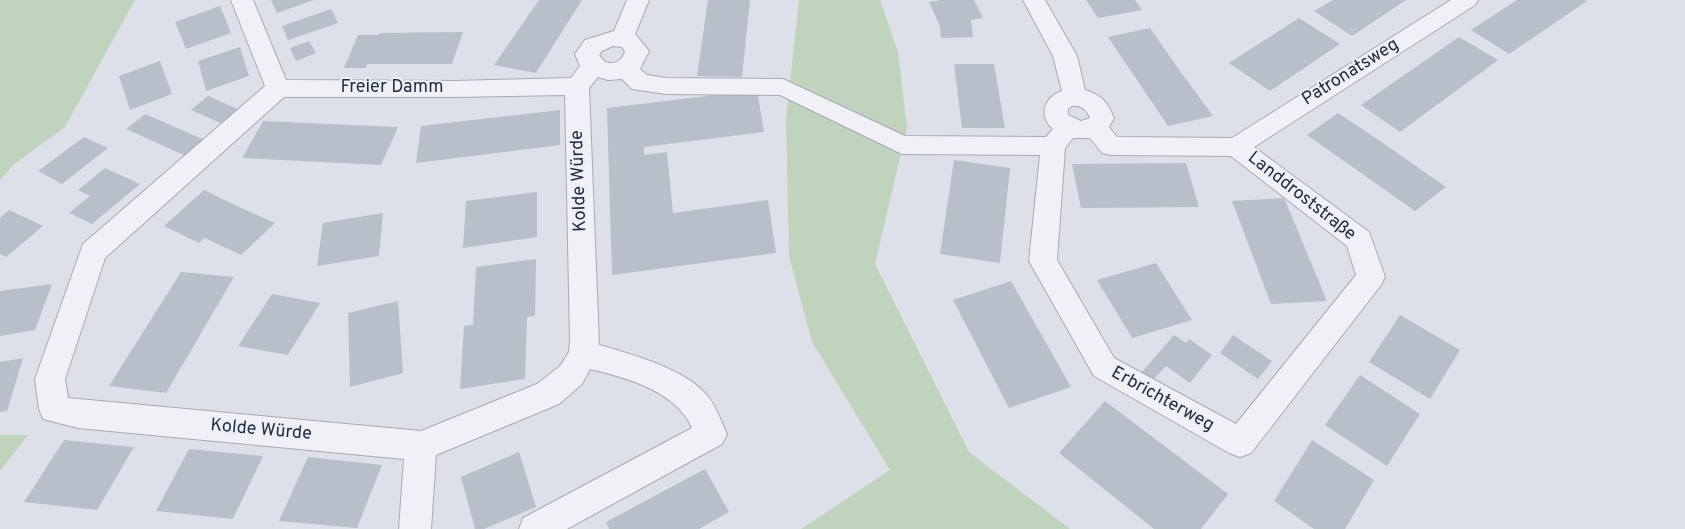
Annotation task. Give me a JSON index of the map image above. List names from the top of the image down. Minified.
{"streets":{"street":["Patronatsweg","Freier Damm","Kolde Würde","Landdroststraße","Erbrichterweg"]},"crossings":[["Patronatsweg","Landdroststraße"],["Freier Damm","Kolde Würde"],["Landdroststraße","Erbrichterweg"]]}
